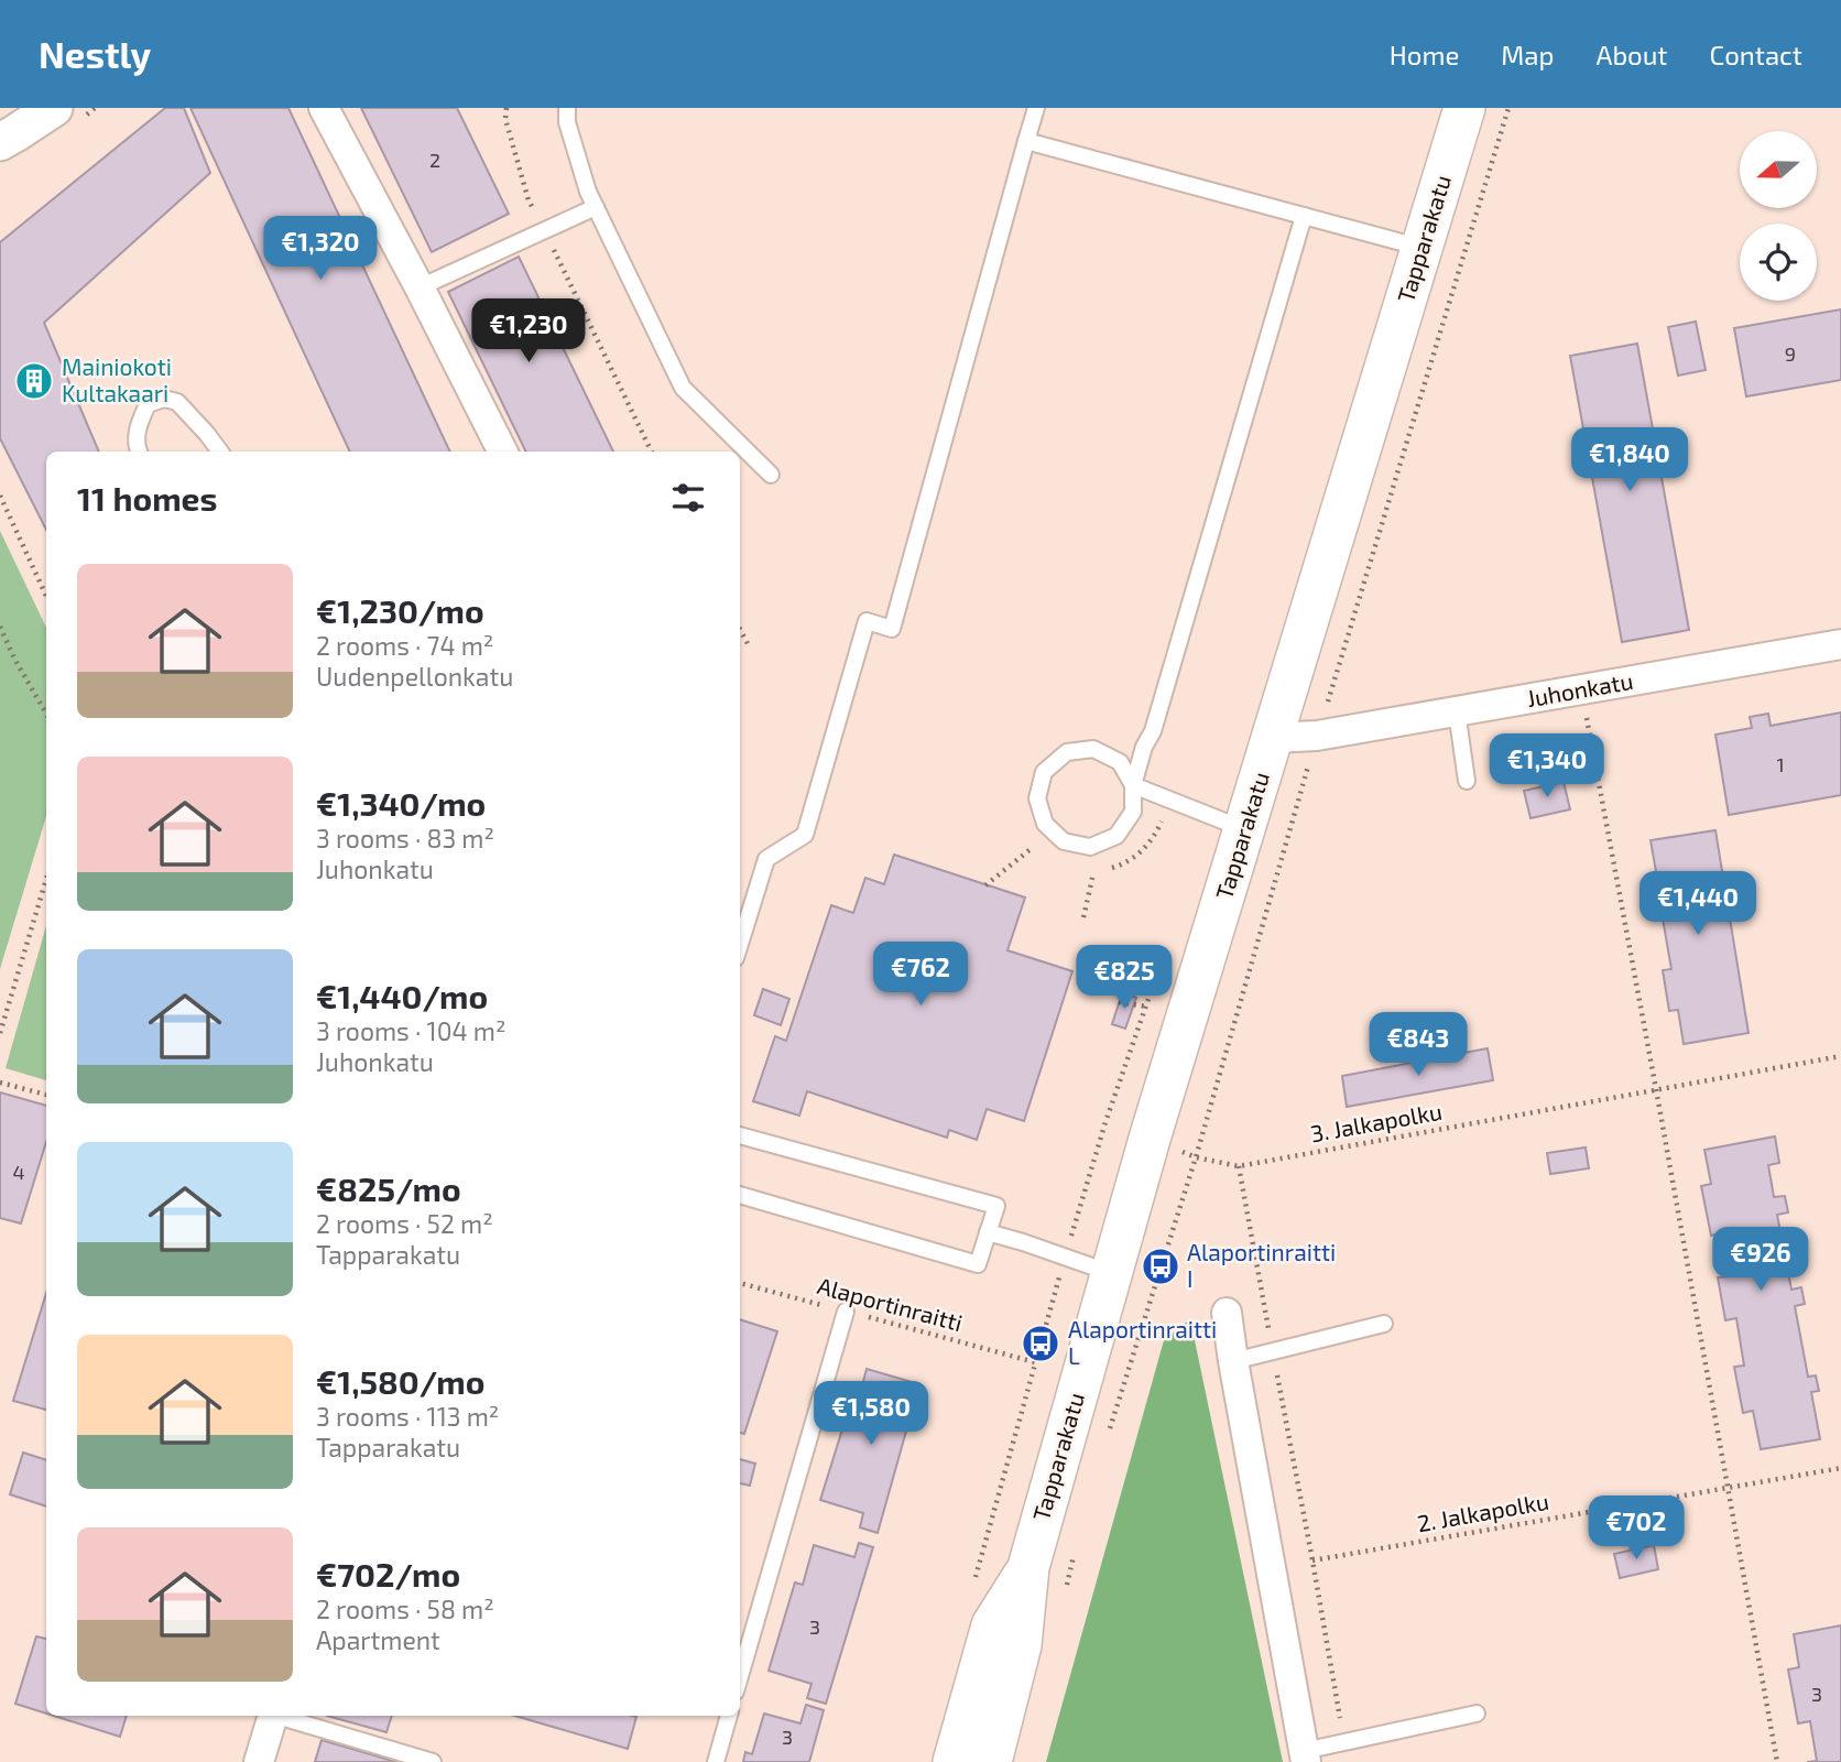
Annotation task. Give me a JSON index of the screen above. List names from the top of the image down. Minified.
{"streets":{"main road":["Tapparakatu"],"street":["Juhonkatu"],"path":["3. Jalkapolku","Alaportinraitti","2. Jalkapolku"]},"crossings":[["Tapparakatu","Juhonkatu"],["Tapparakatu","3. Jalkapolku"]],"places":{"building":["Mainiokoti Kultakaari"],"bus stop":["Alaportinraitti I","Alaportinraitti L"]},"house_numbers":["2","9","1","4","3","3","3"],"north":"left","page":{"header":"Nestly","nav":["Home","Map","About","Contact"],"price":["€1,320","€1,230","€1,840","€1,340","€1,440","€762","€825","€843","€926","€1,580","€702"],"heading":"11 homes","list":[{"name":"€1,230/mo","note":"2 rooms · 74 m² · Uudenpellonkatu"},{"name":"€1,340/mo","note":"3 rooms · 83 m² · Juhonkatu"},{"name":"€1,440/mo","note":"3 rooms · 104 m² · Juhonkatu"},{"name":"€825/mo","note":"2 rooms · 52 m² · Tapparakatu"},{"name":"€1,580/mo","note":"3 rooms · 113 m² · Tapparakatu"},{"name":"€702/mo","note":"2 rooms · 58 m² · Apartment"}]}}
